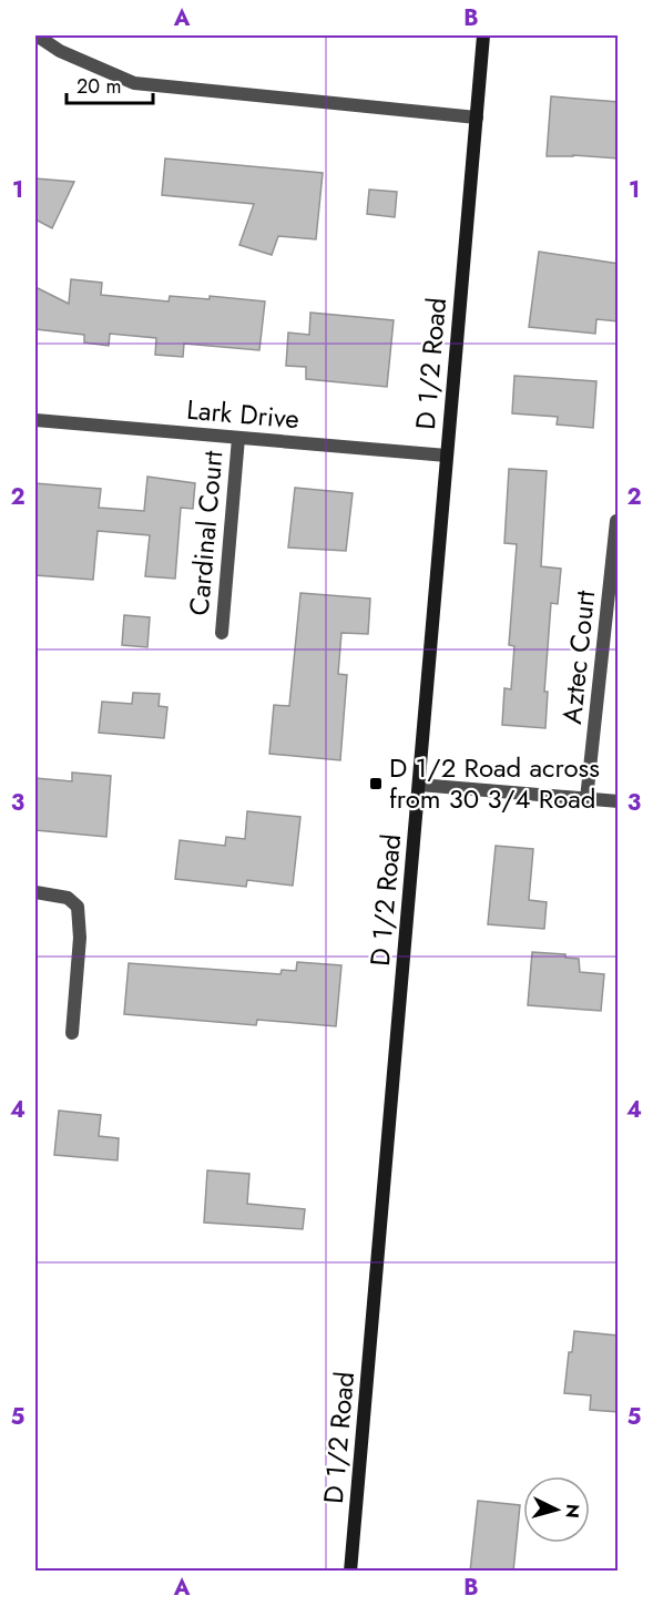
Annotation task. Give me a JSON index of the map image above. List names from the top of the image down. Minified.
{"streets":{"main road":["D 1/2 Road"],"street":["Lark Drive","Cardinal Court","Aztec Court"]},"crossings":[["D 1/2 Road","Lark Drive"],["Lark Drive","Cardinal Court"]],"places":{"transit":["D 1/2 Road across from 30 3/4 Road"]},"scale_bar":"20 m","north":"right","grid":{"columns":["A","B"],"rows":["1","2","3","4","5"]}}
